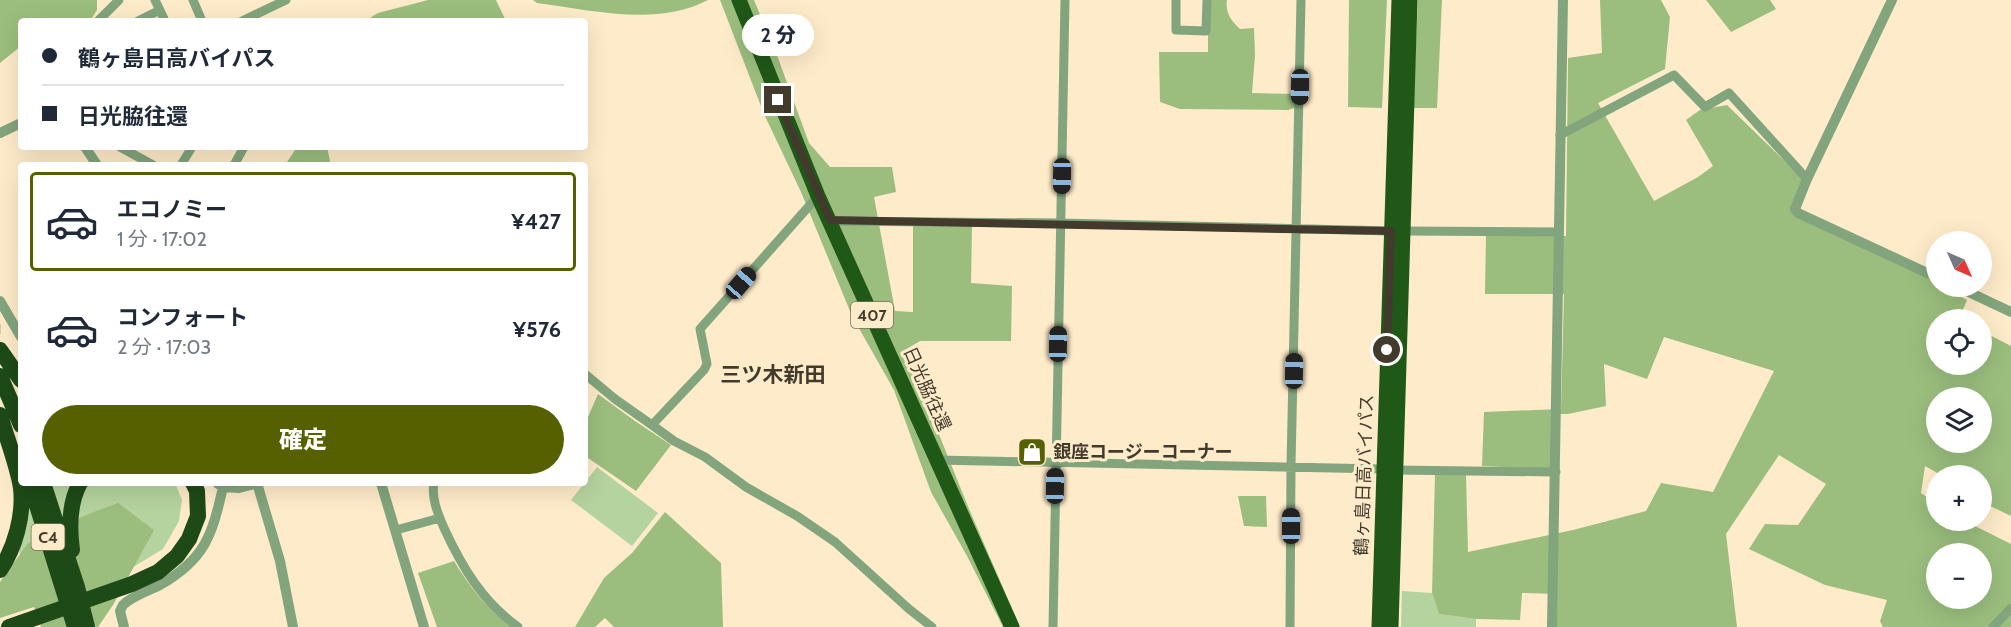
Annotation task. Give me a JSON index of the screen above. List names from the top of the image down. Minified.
{"streets":{"highway":["407","日光脇往還","鶴ヶ島日高バイパス","C4"]},"districts":["三ツ木新田"],"places":{"shop":["銀座コージーコーナー"]},"north":"bottom right","page":{"bubble":"2 分","banner":["鶴ヶ島日高バイパス","日光脇往還"],"list":[{"name":"エコノミー","note":"1 分 · 17:02","value":"¥427"},{"name":"コンフォート","note":"2 分 · 17:03","value":"¥576"}],"map_buttons":["+","−"],"buttons":"確定"}}
